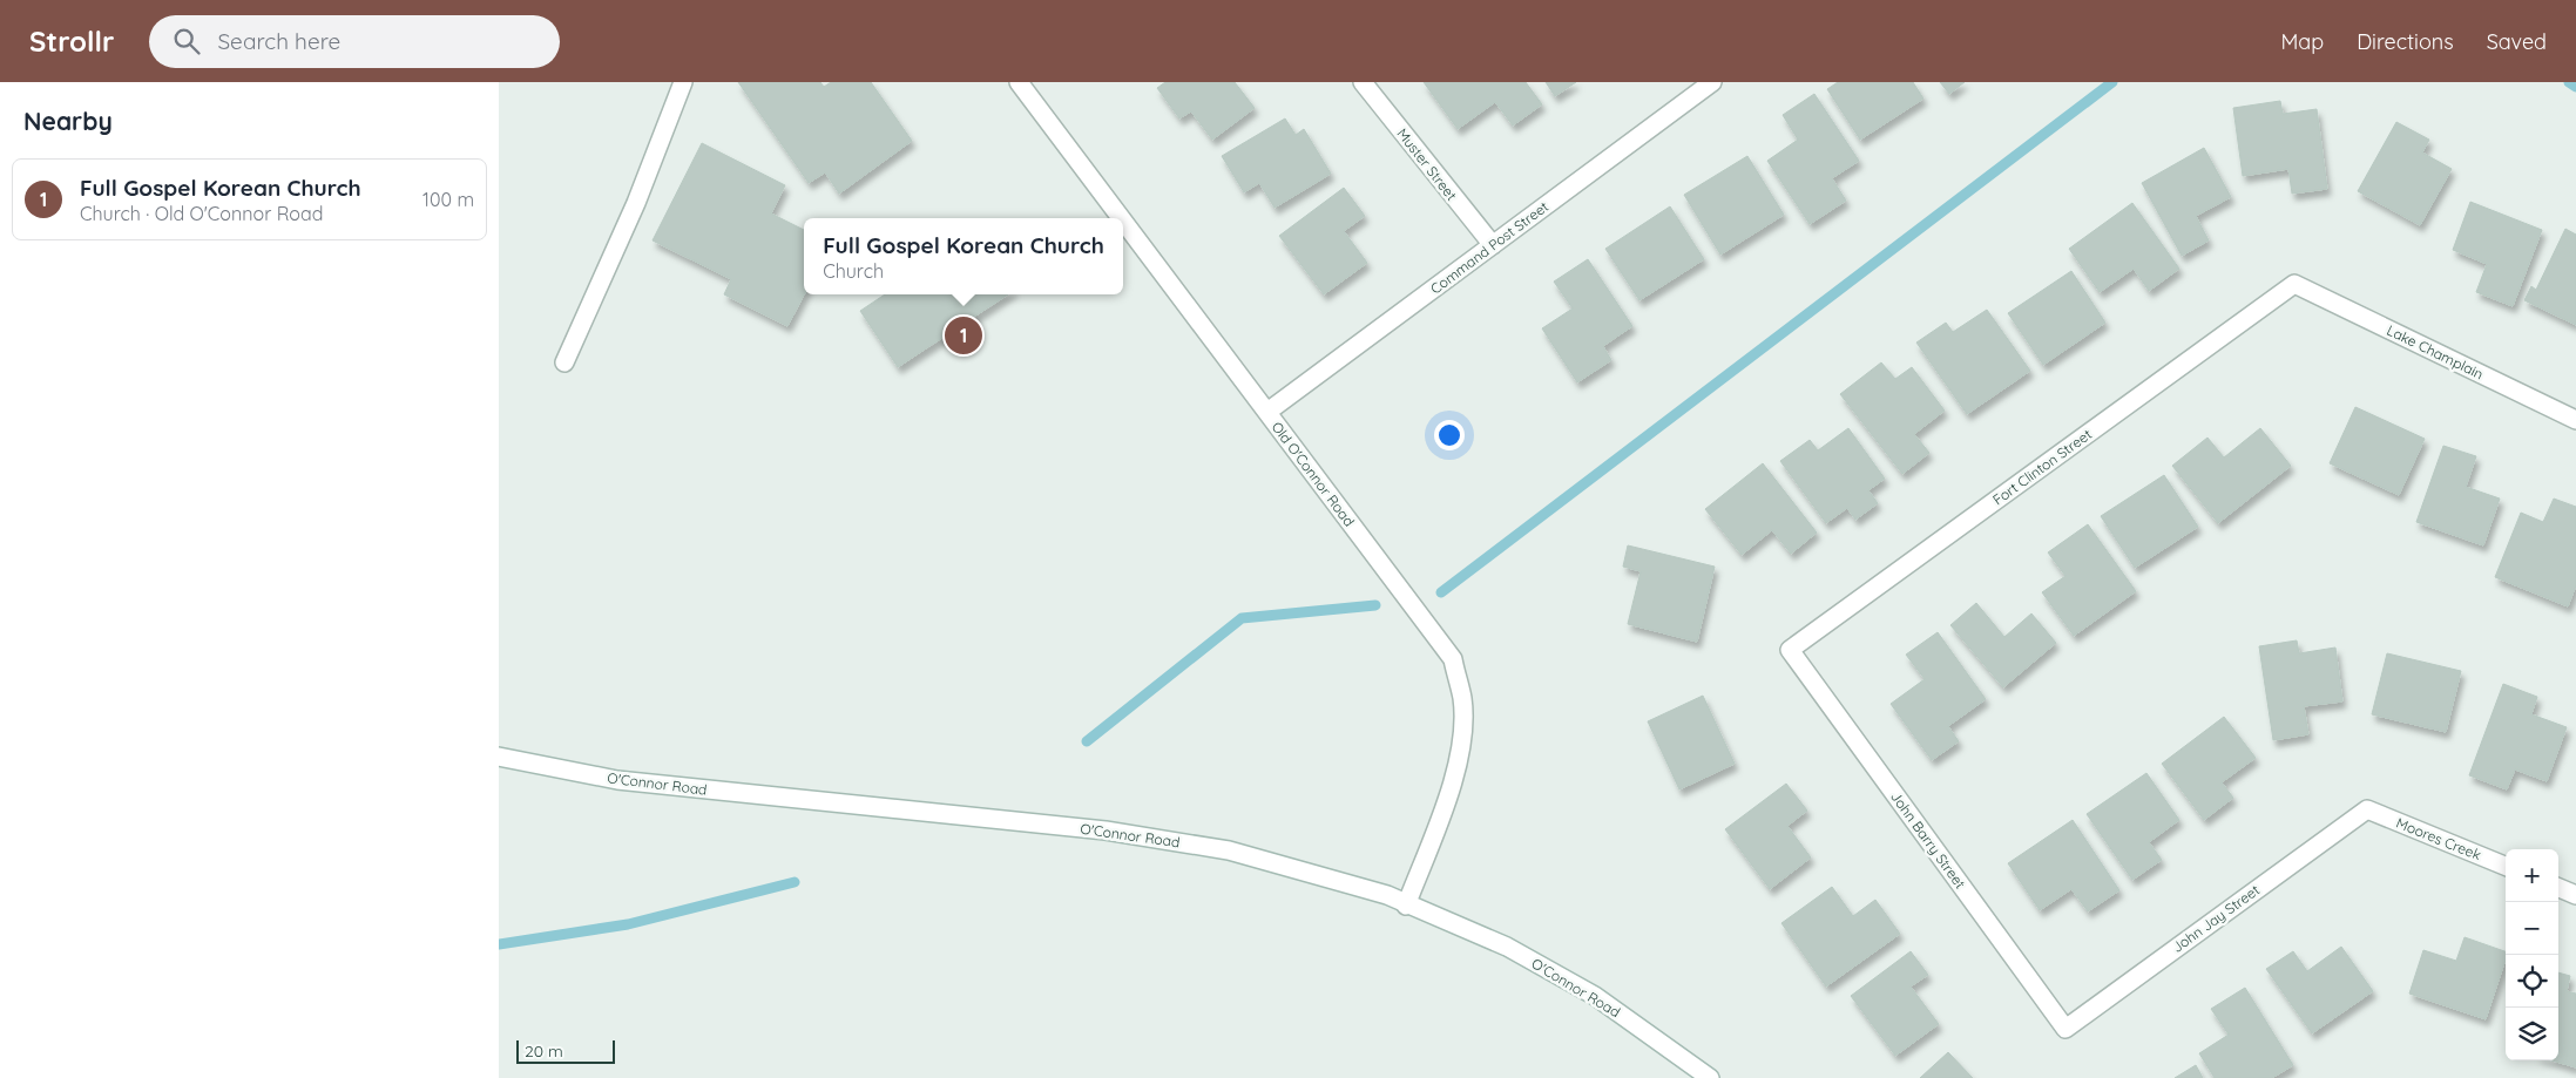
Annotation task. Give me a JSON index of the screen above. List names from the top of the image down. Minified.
{"streets":{"street":["Muster Street","Command Post Street","Lake Champlain","Fort Clinton Street","Old O'Connor Road","O'Connor Road","Moores Creek","John Barry Street","John Jay Street"]},"crossings":[["Muster Street","Command Post Street"],["Command Post Street","Old O'Connor Road"],["Lake Champlain","Fort Clinton Street"],["Fort Clinton Street","John Barry Street"],["Old O'Connor Road","O'Connor Road"],["Moores Creek","John Jay Street"],["John Barry Street","John Jay Street"]],"scale_bar":"20 m","page":{"header":"Strollr","search":"Search here","nav":["Map","Directions","Saved"],"heading":"Nearby","list":[{"mark":"1","name":"Full Gospel Korean Church","note":"Church · Old O'Connor Road","value":"100 m"}],"popup":["Full Gospel Korean Church","Church"],"pins":"1","map_buttons":["+","−"],"scale":"20 m"}}
